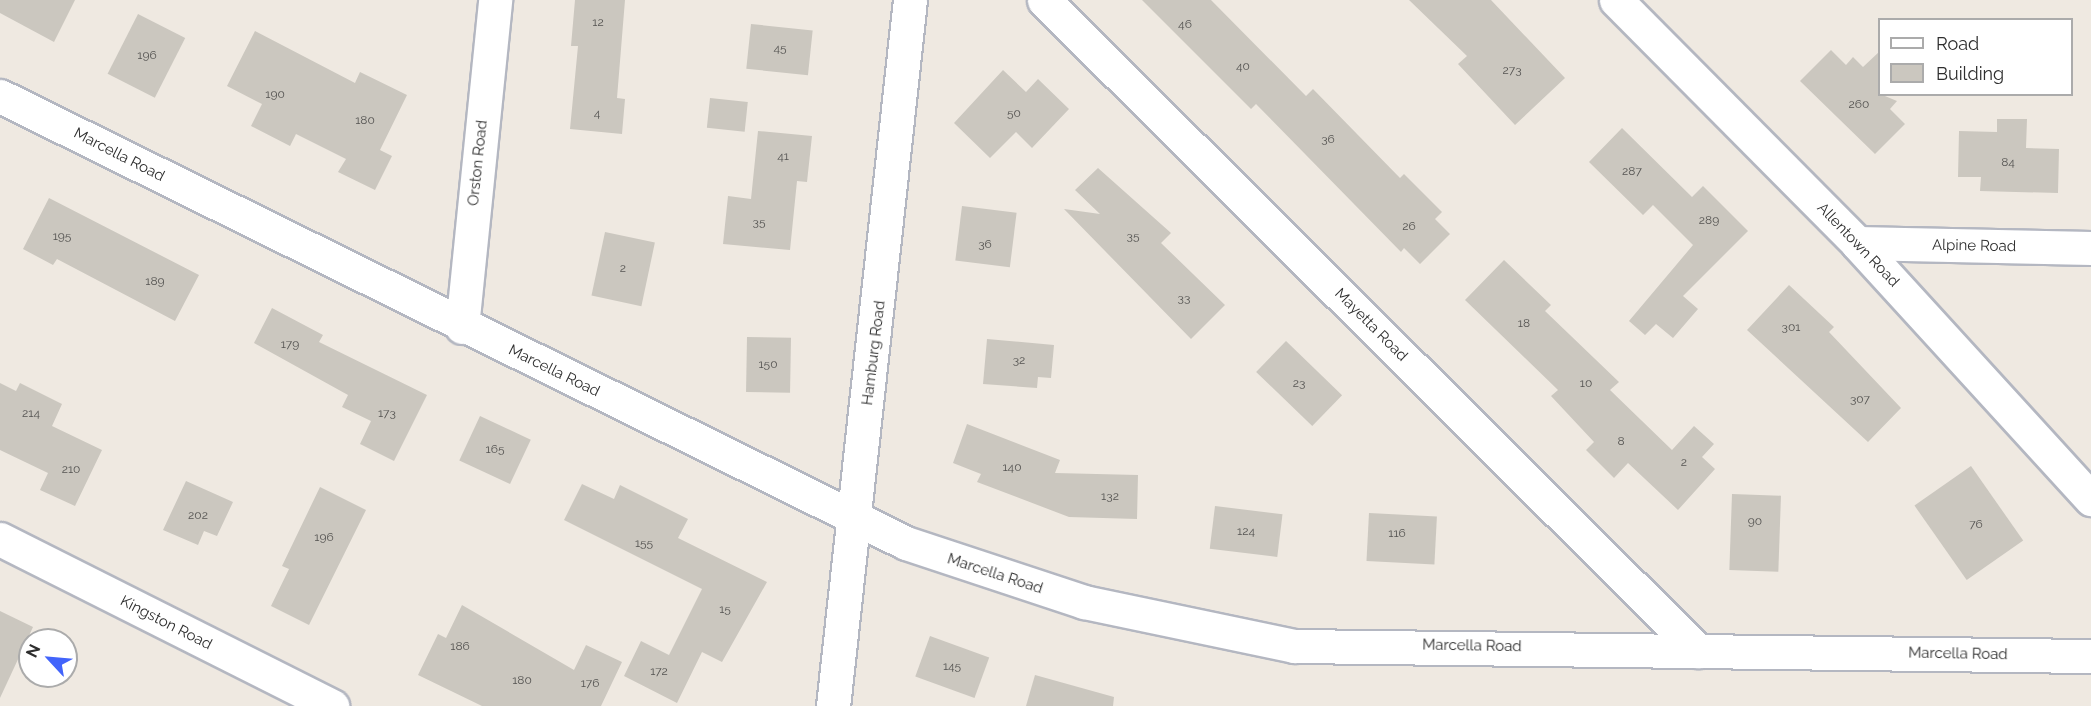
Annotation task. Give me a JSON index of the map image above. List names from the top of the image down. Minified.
{"streets":{"street":["Marcella Road","Orston Road","Allentown Road","Alpine Road","Mayetta Road","Hamburg Road","Kingston Road"]},"crossings":[["Marcella Road","Orston Road"],["Marcella Road","Mayetta Road"],["Marcella Road","Hamburg Road"],["Allentown Road","Alpine Road"]],"house_numbers":["12","46","45","196","40","273","190","260","4","50","180","36","41","84","287","289","35","26","195","35","36","2","189","33","18","301","179","32","150","23","10","307","214","173","8","165","2","140","210","132","202","90","76","124","116","196","155","15","186","145","172","180","176"],"legend":["Road","Building"],"north":"top left"}
